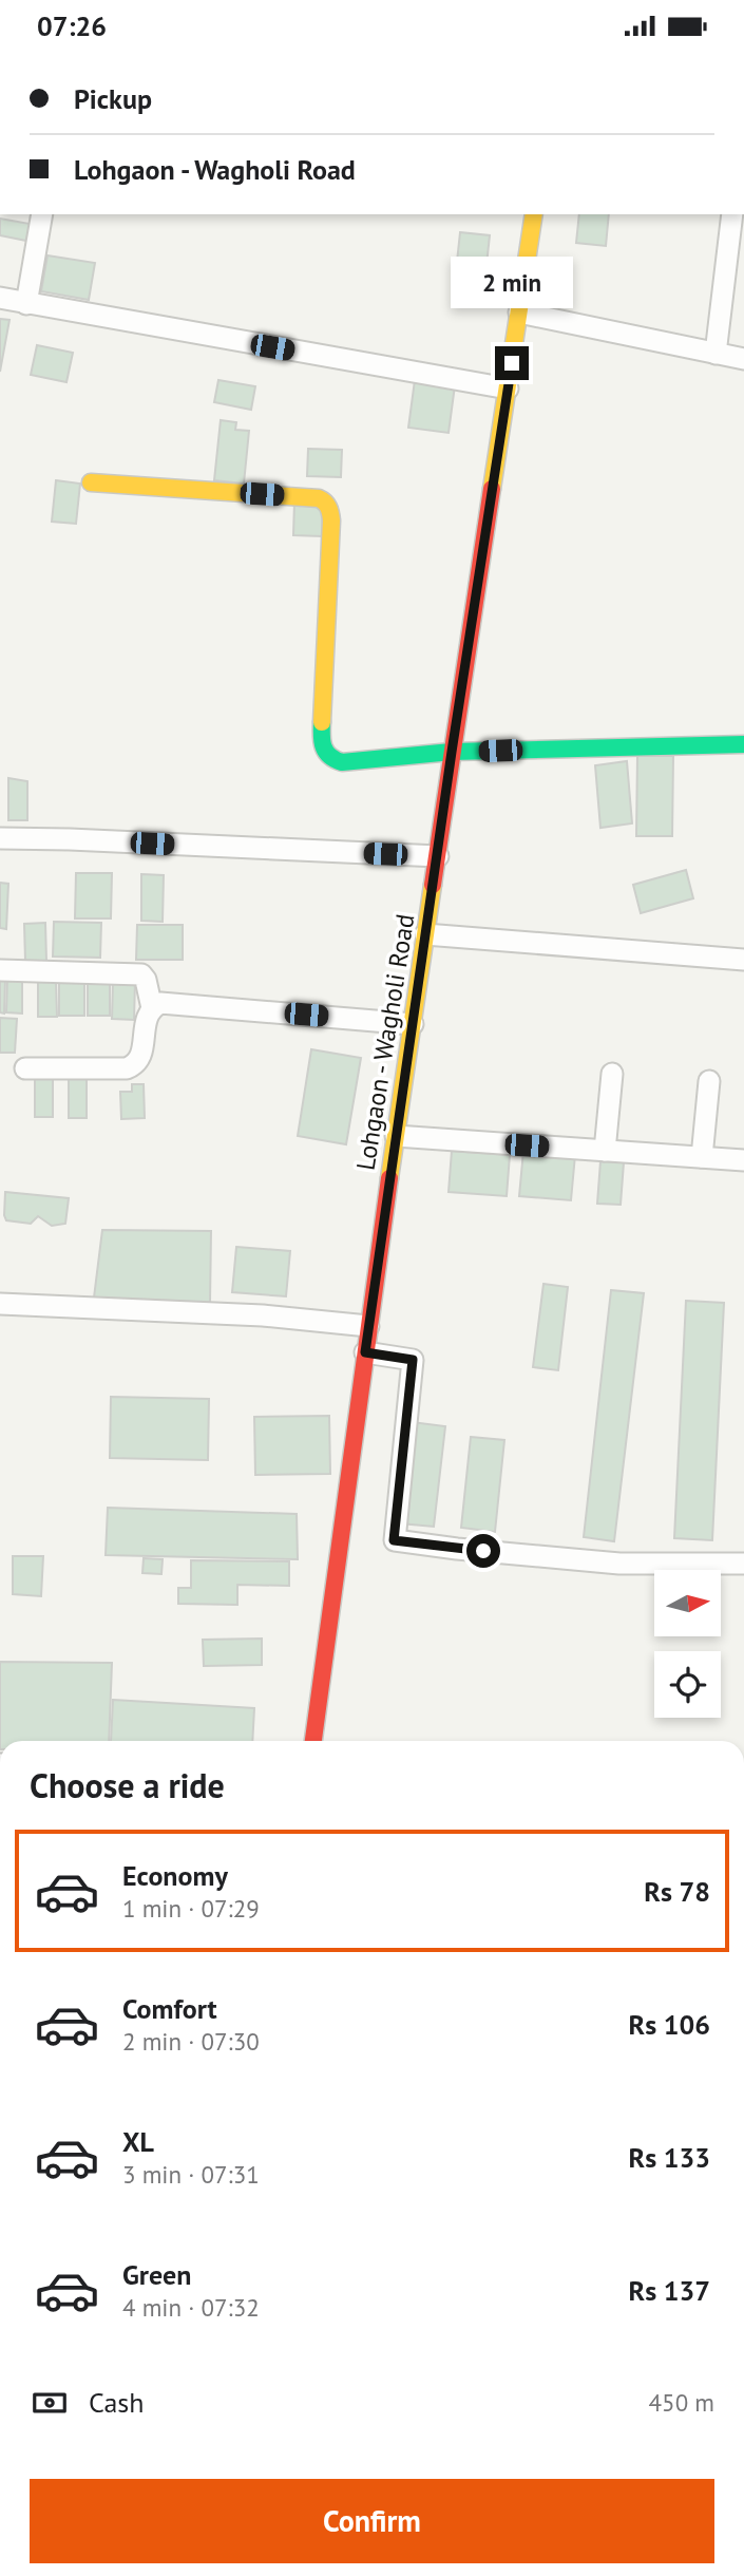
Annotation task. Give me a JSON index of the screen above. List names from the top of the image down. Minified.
{"streets":{"main road":["Lohgaon - Wagholi Road"]},"north":"right","page":{"status":"07:26","banner":["Pickup","Lohgaon - Wagholi Road"],"bubble":"2 min","heading":"Choose a ride","list":[{"name":"Economy","note":"1 min · 07:29","value":"Rs 78"},{"name":"Comfort","note":"2 min · 07:30","value":"Rs 106"},{"name":"XL","note":"3 min · 07:31","value":"Rs 133"},{"name":"Green","note":"4 min · 07:32","value":"Rs 137"}],"pay":["Cash","450 m"],"buttons":"Confirm"}}
